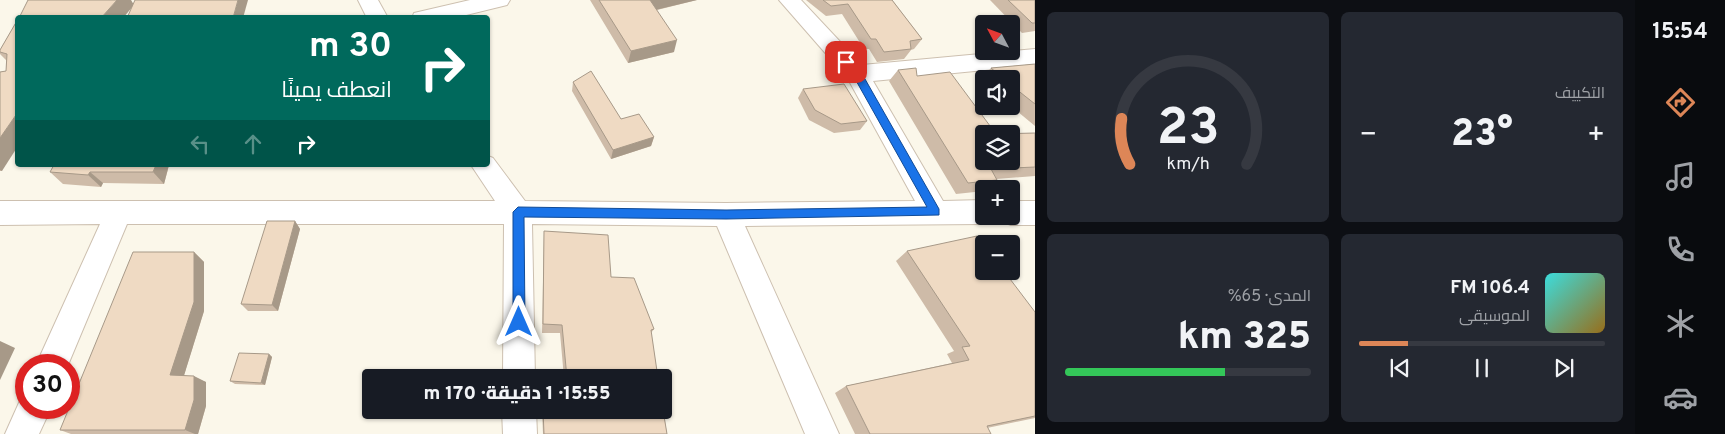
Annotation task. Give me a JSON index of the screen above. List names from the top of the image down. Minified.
{"north":"top left","page":{"tabs":"15:54","tile":["التكييف",["المدى · 65%","325 km"]],"map_buttons":["+","−"],"turn":["30 m","انعطف يمينًا"],"heat":["−","23°","+"],"song":["106.4 FM","الموسيقى"],"limit":"30","trip":"15:55 · 1 دقيقة · 170 m","gauge":["23","km/h"]}}
